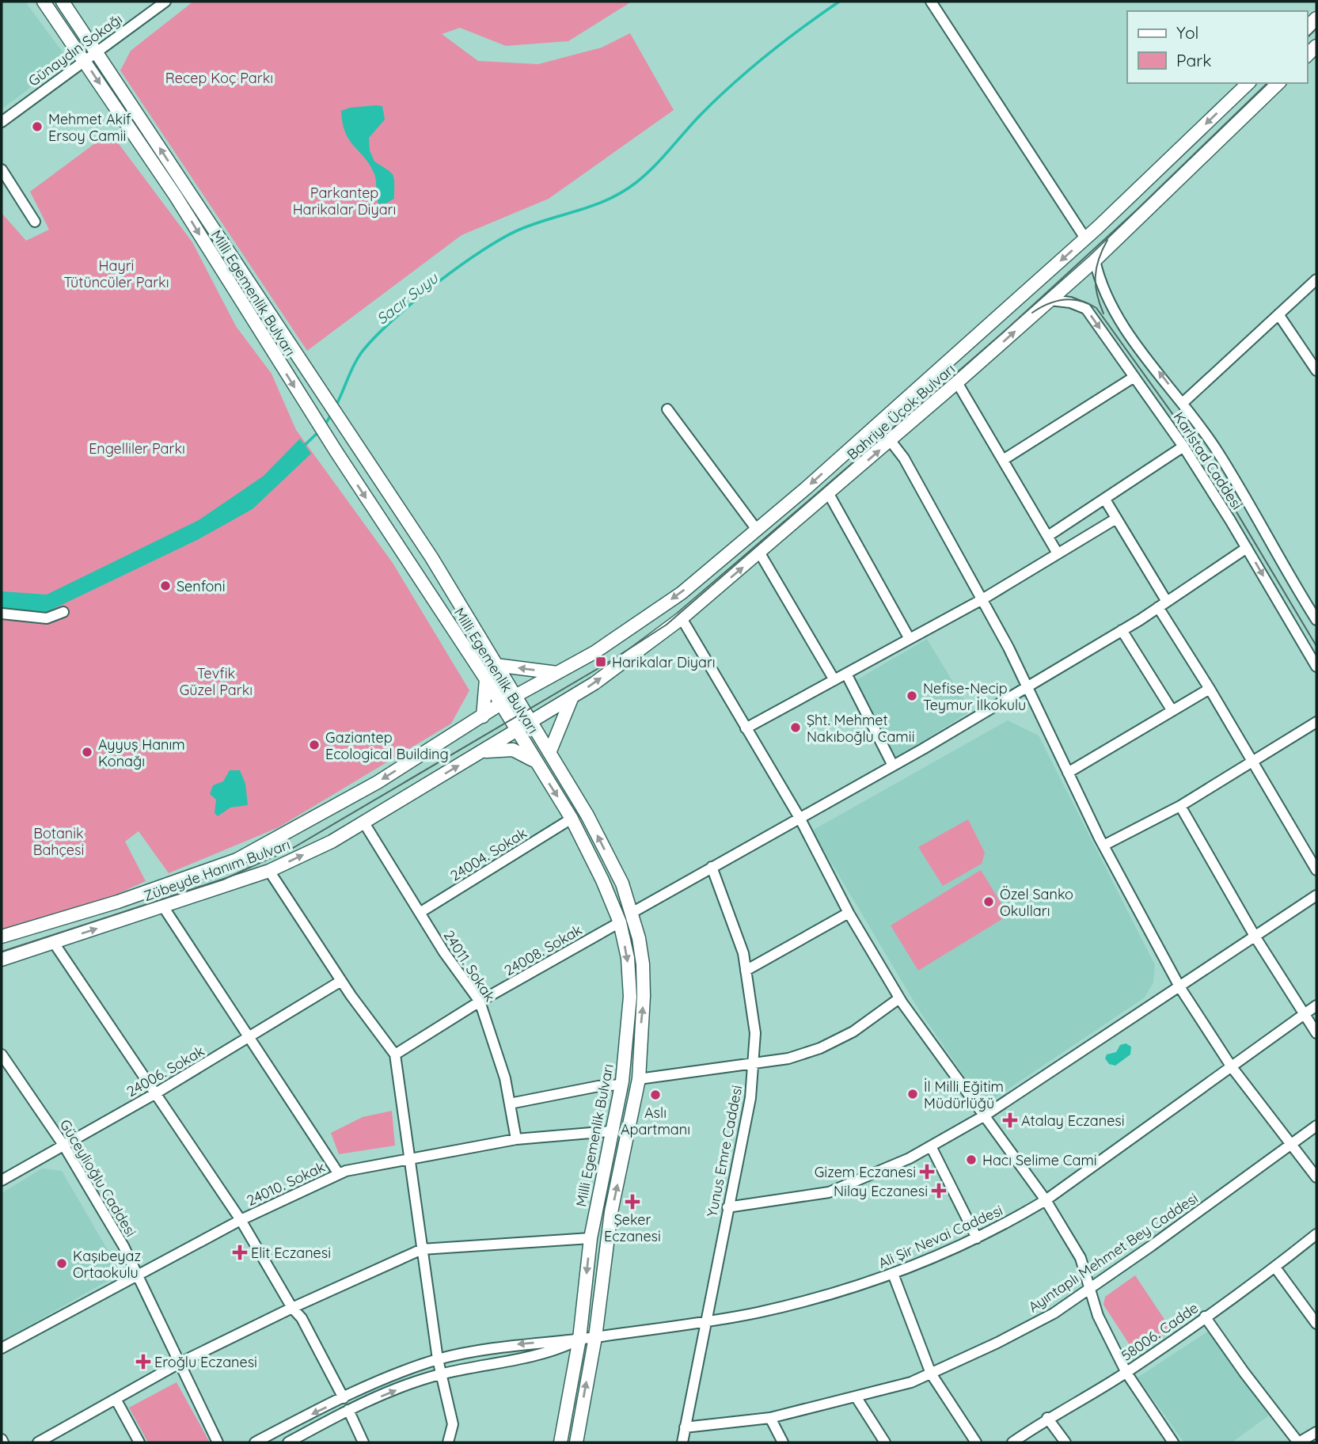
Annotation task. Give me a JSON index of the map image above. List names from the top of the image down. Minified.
{"streets":{"main road":["Milli Egemenlik Bulvarı","Bahriye Üçok Bulvarı","Zübeyde Hanım Bulvarı"],"street":["Günaydın Sokağı","Karlstad Caddesi","24004. Sokak","24008. Sokak","24011. Sokak","24006. Sokak","Yunus Emre Caddesi","Güceylioğlu Caddesi","24010. Sokak","Ali Şir Nevai Caddesi","Ayıntaplı Mehmet Bey Caddesi","58006. Cadde"]},"crossings":[["Günaydın Sokağı","Milli Egemenlik Bulvarı"],["Milli Egemenlik Bulvarı","Bahriye Üçok Bulvarı"],["Milli Egemenlik Bulvarı","24004. Sokak"],["Milli Egemenlik Bulvarı","Zübeyde Hanım Bulvarı"],["Milli Egemenlik Bulvarı","24008. Sokak"],["Milli Egemenlik Bulvarı","24010. Sokak"],["Milli Egemenlik Bulvarı","Ali Şir Nevai Caddesi"],["Bahriye Üçok Bulvarı","Karlstad Caddesi"],["Bahriye Üçok Bulvarı","Zübeyde Hanım Bulvarı"],["24004. Sokak","24011. Sokak"],["Zübeyde Hanım Bulvarı","24011. Sokak"],["24008. Sokak","24011. Sokak"],["24011. Sokak","24010. Sokak"],["24006. Sokak","Güceylioğlu Caddesi"],["Yunus Emre Caddesi","Ali Şir Nevai Caddesi"],["Yunus Emre Caddesi","Ayıntaplı Mehmet Bey Caddesi"],["Güceylioğlu Caddesi","24010. Sokak"]],"water":["Sacır Suyu"],"parks":["Recep Koç Parkı","Parkantep Harikalar Diyarı","Hayri Tütüncüler Parkı","Engelliler Parkı","Tevfik Güzel Parkı","Botanik Bahçesi"],"places":{"other":["Mehmet Akif Ersoy Camii","Senfoni","Nefise-Necip Teymur İlkokulu","Şht. Mehmet Nakıboğlu Camii","Gaziantep Ecological Building","Ayyuş Hanım Konağı","Özel Sanko Okulları","İl Milli Eğitim Müdürlüğü","Aslı Apartmanı","Hacı Selime Cami","Kaşıbeyaz Ortaokulu"],"transit":["Harikalar Diyarı"],"health":["Atalay Eczanesi","Gizem Eczanesi","Nilay Eczanesi","Şeker Eczanesi","Elit Eczanesi","Eroğlu Eczanesi"]},"legend":["Yol","Park"]}
